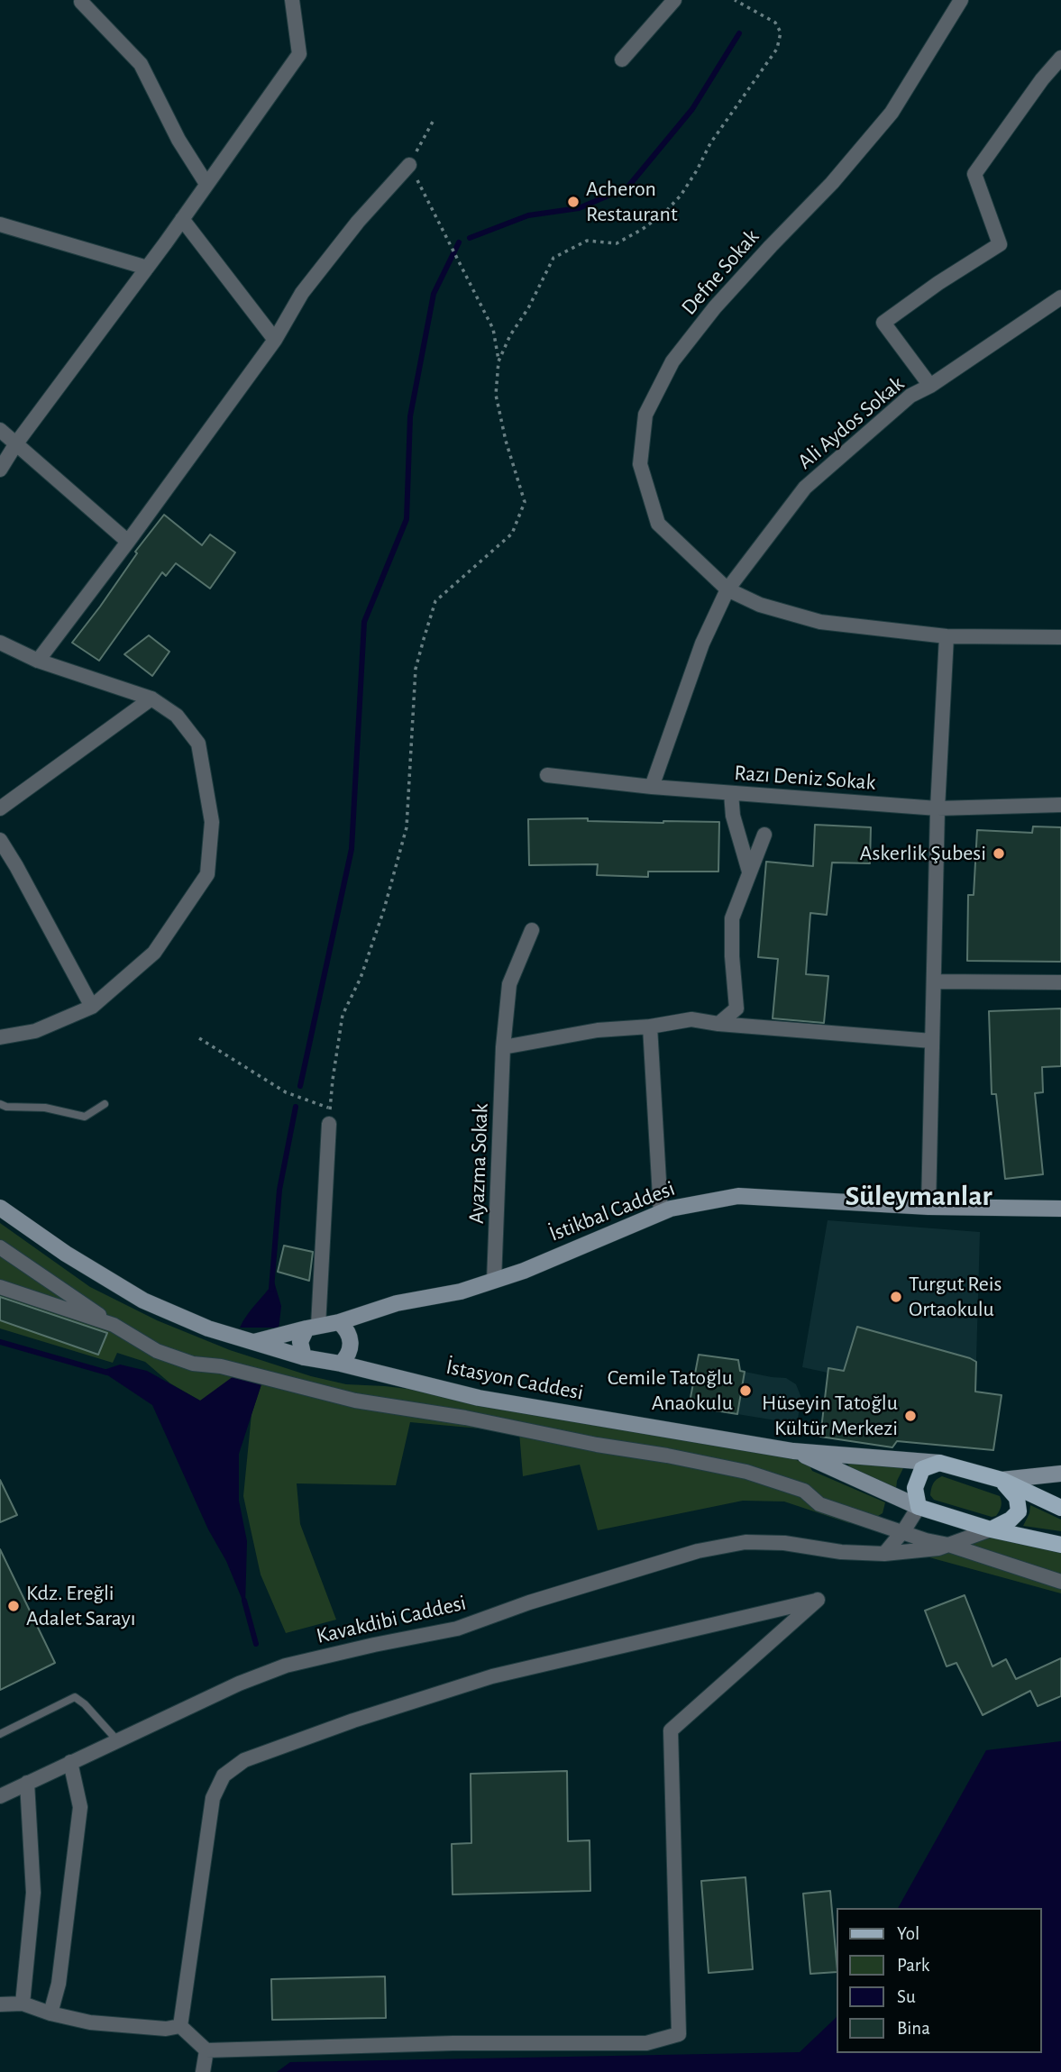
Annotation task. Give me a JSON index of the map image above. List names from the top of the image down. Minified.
{"streets":{"main road":["İstikbal Caddesi","İstasyon Caddesi"],"street":["Defne Sokak","Ali Aydos Sokak","Razı Deniz Sokak","Ayazma Sokak","Kavakdibi Caddesi"]},"crossings":[["Defne Sokak","Ali Aydos Sokak"],["Ali Aydos Sokak","Razı Deniz Sokak"],["Ayazma Sokak","İstikbal Caddesi"],["İstikbal Caddesi","İstasyon Caddesi"]],"districts":["Süleymanlar"],"places":["Acheron Restaurant","Askerlik Şubesi","Turgut Reis Ortaokulu","Cemile Tatoğlu Anaokulu","Hüseyin Tatoğlu Kültür Merkezi","Kdz. Ereğli Adalet Sarayı"],"legend":["Yol","Park","Su","Bina"]}
